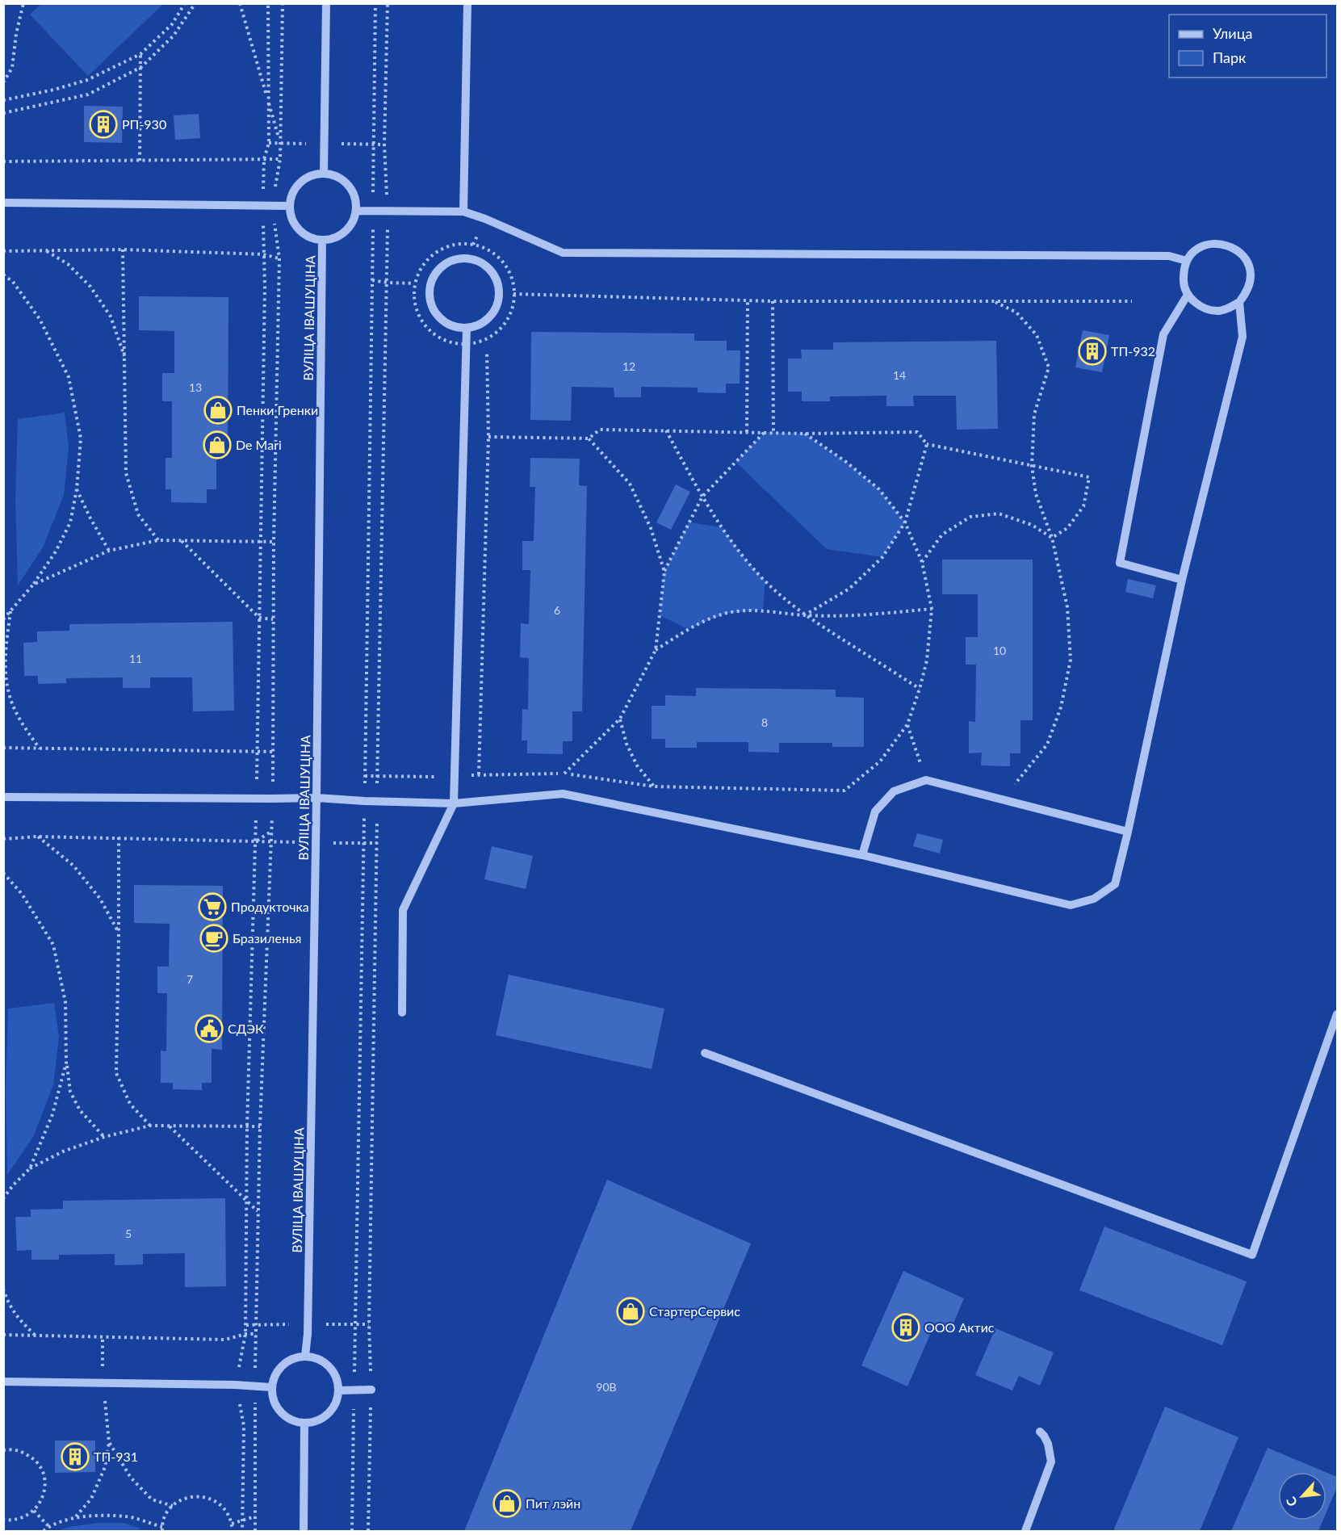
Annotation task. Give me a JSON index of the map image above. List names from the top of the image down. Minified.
{"streets":{"street":["ВУЛІЦА ІВАШУЦІНА"]},"places":{"building":["РП-930","ТП-932","ООО Актис","ТП-931"],"shop":["Пенки Гренки","De Mari","СтартерСервис","Пит лэйн"],"supermarket":["Продукточка"],"cafe":["Бразиленья"],"public building":["СДЭК"]},"house_numbers":["12","14","13","6","10","11","8","7","5","90В"],"legend":["Улица","Парк"],"north":"bottom left"}
